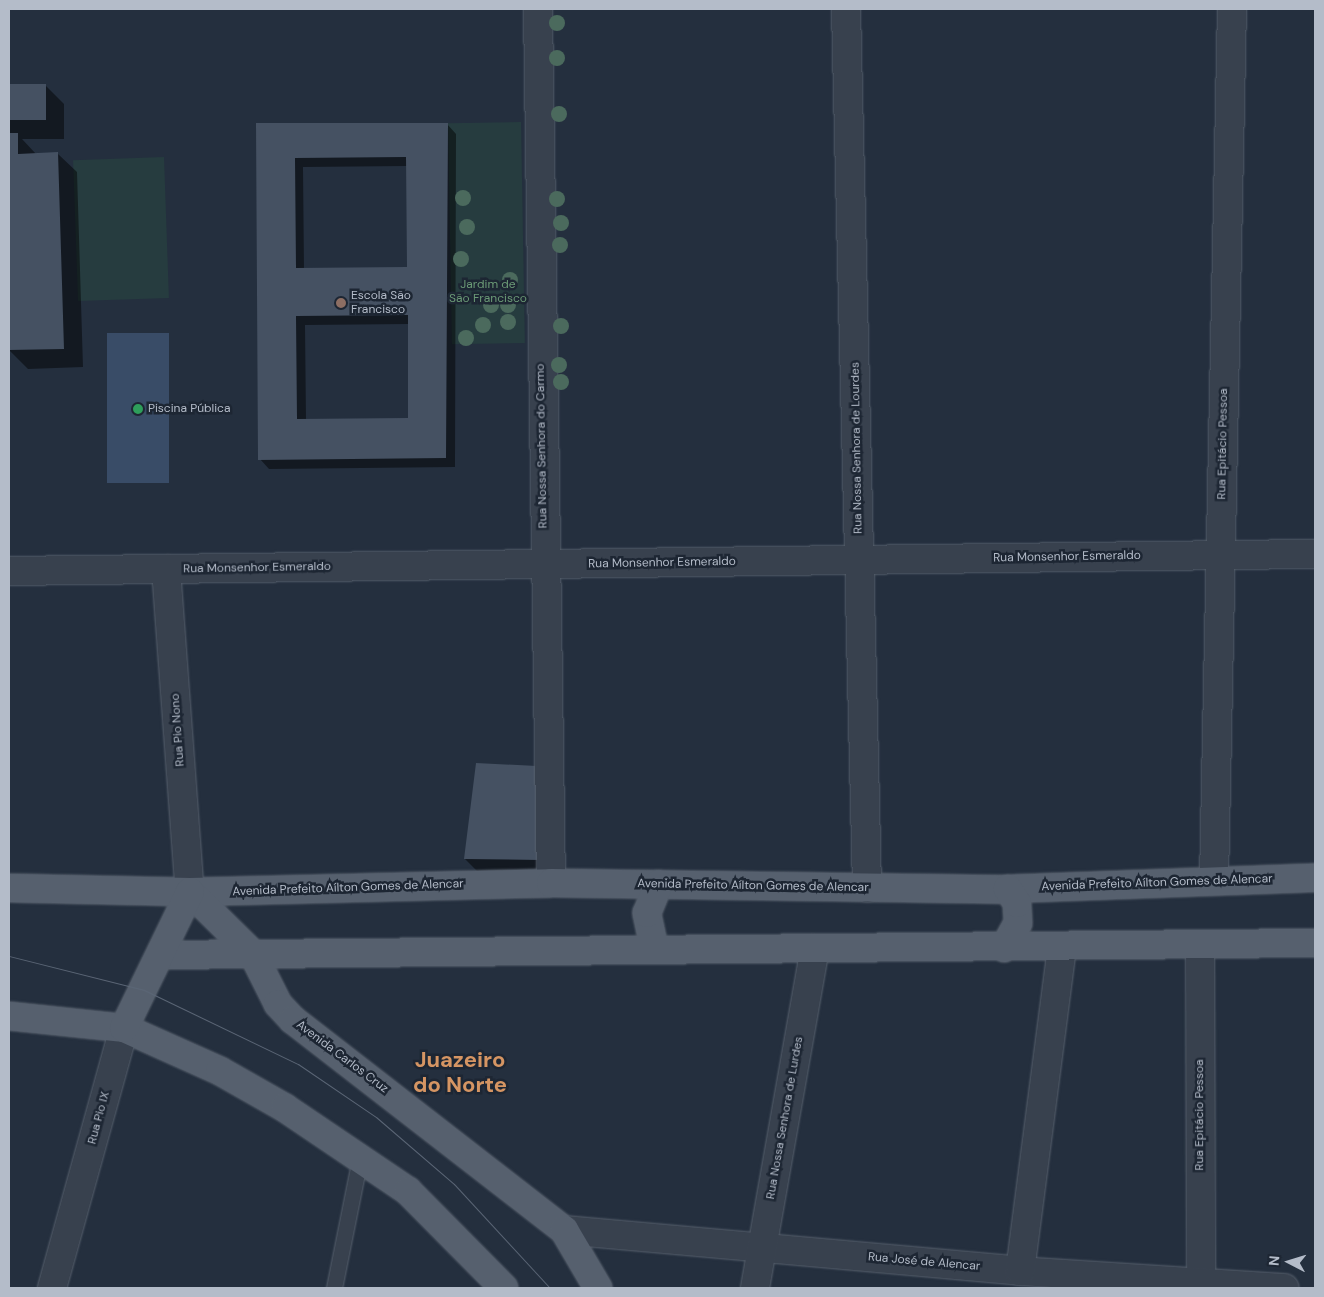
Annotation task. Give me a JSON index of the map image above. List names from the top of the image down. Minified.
{"streets":{"main road":["Avenida Prefeito Aílton Gomes de Alencar","Avenida Carlos Cruz","Rua Pio IX"],"street":["Rua Epitácio Pessoa","Rua Nossa Senhora do Carmo","Rua Nossa Senhora de Lourdes","Rua Monsenhor Esmeraldo","Rua Pio Nono","Rua Nossa Senhora de Lurdes","Rua José de Alencar"]},"crossings":[["Rua Epitácio Pessoa","Rua Monsenhor Esmeraldo"],["Rua Epitácio Pessoa","Avenida Prefeito Aílton Gomes de Alencar"],["Rua Epitácio Pessoa","Rua José de Alencar"],["Rua Nossa Senhora do Carmo","Rua Monsenhor Esmeraldo"],["Rua Nossa Senhora do Carmo","Avenida Prefeito Aílton Gomes de Alencar"],["Rua Nossa Senhora de Lourdes","Rua Monsenhor Esmeraldo"],["Rua Nossa Senhora de Lourdes","Avenida Prefeito Aílton Gomes de Alencar"],["Rua Monsenhor Esmeraldo","Rua Pio Nono"],["Rua Pio Nono","Avenida Prefeito Aílton Gomes de Alencar"],["Rua Pio Nono","Avenida Carlos Cruz"],["Rua Pio Nono","Rua Pio IX"],["Avenida Prefeito Aílton Gomes de Alencar","Avenida Carlos Cruz"],["Avenida Prefeito Aílton Gomes de Alencar","Rua Pio IX"],["Avenida Carlos Cruz","Rua Pio IX"],["Avenida Carlos Cruz","Rua José de Alencar"],["Rua Nossa Senhora de Lurdes","Rua José de Alencar"]],"districts":["Juazeiro do Norte"],"parks":["Jardim de São Francisco"],"places":["Escola São Francisco","Piscina Pública"],"north":"left"}
